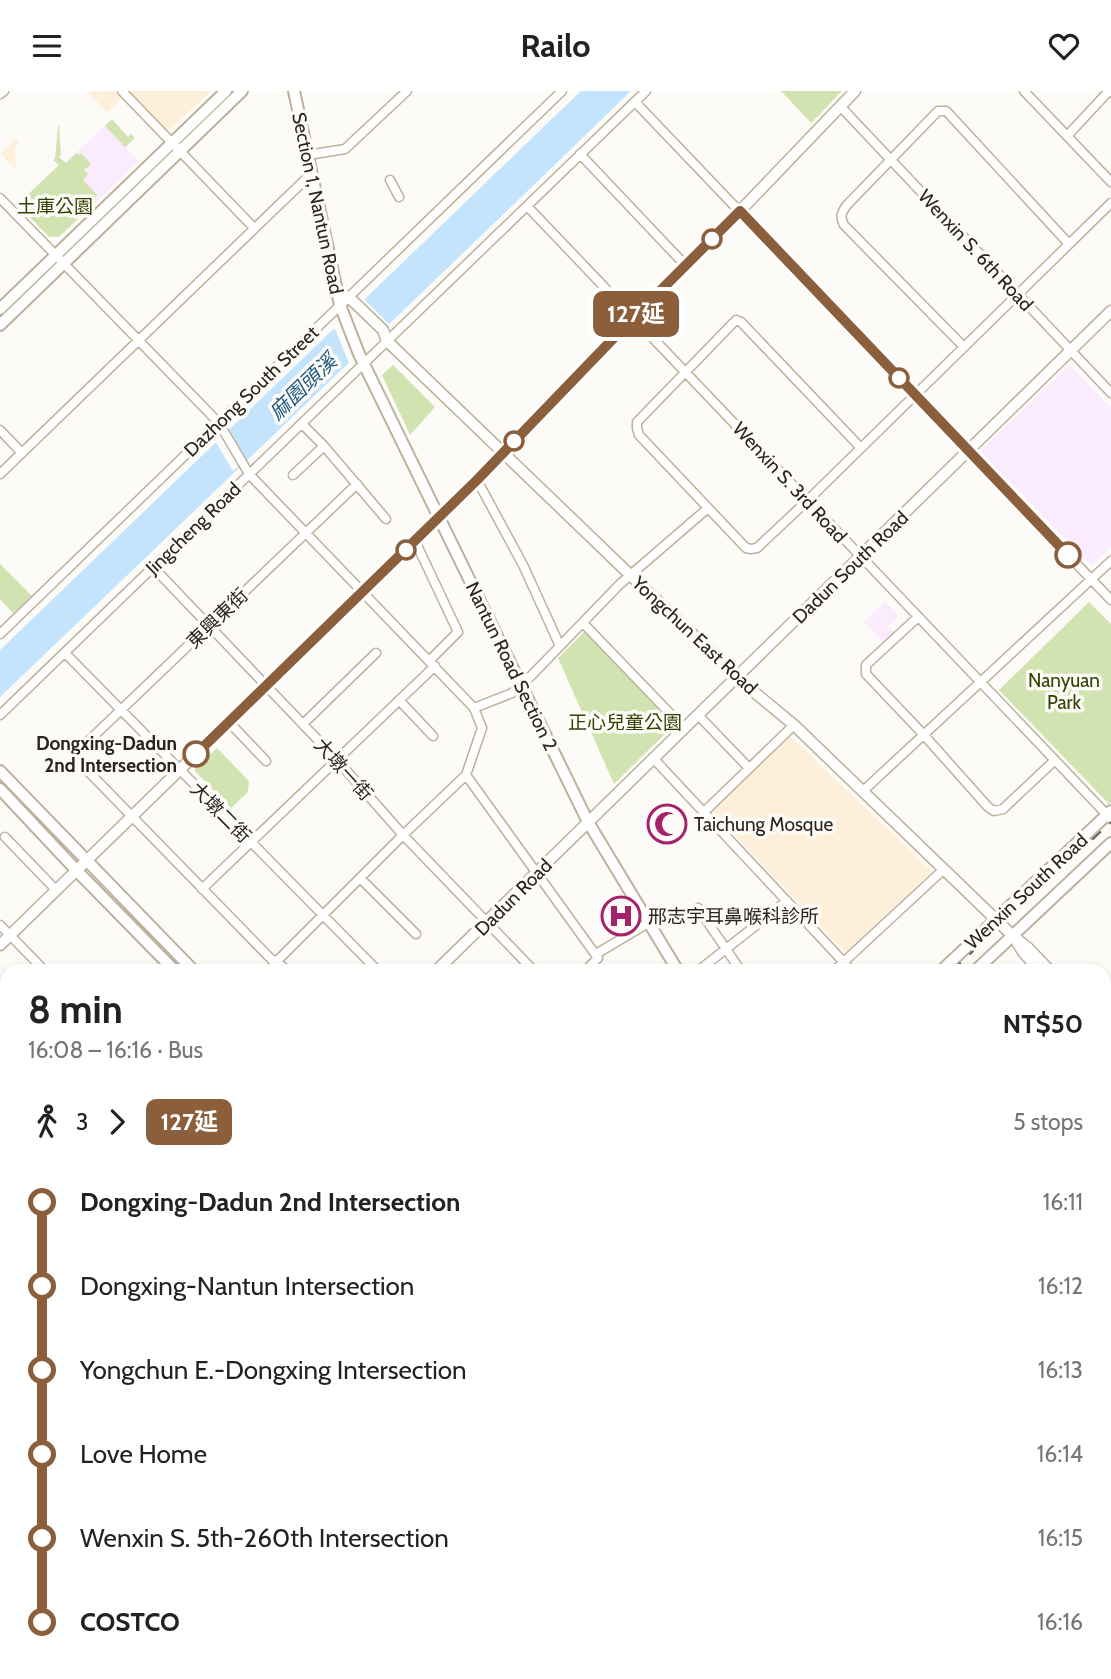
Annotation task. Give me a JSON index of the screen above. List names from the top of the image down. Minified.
{"streets":{"main road":["Section 1, Nantun Road","Nantun Road Section 2","Wenxin South Road"],"street":["Wenxin S. 6th Road","Dazhong South Street","Wenxin S. 3rd Road","Jingcheng Road","Dadun South Road","東興東街","Yongchun East Road","大墩一街","大墩二街","Dadun Road"]},"crossings":[["Section 1, Nantun Road","Dazhong South Street"],["Section 1, Nantun Road","Jingcheng Road"],["Section 1, Nantun Road","Yongchun East Road"],["Section 1, Nantun Road","Nantun Road Section 2"],["Wenxin S. 6th Road","Dadun South Road"],["Dazhong South Street","Yongchun East Road"],["Wenxin S. 3rd Road","Jingcheng Road"],["Wenxin S. 3rd Road","Dadun South Road"],["Wenxin S. 3rd Road","Wenxin South Road"],["Jingcheng Road","Yongchun East Road"],["Jingcheng Road","Nantun Road Section 2"],["Jingcheng Road","大墩一街"],["Jingcheng Road","大墩二街"],["Dadun South Road","Yongchun East Road"],["Dadun South Road","Nantun Road Section 2"],["Dadun South Road","Dadun Road"],["東興東街","大墩一街"],["東興東街","大墩二街"],["Yongchun East Road","Wenxin South Road"],["Nantun Road Section 2","Dadun Road"],["大墩一街","Dadun Road"]],"water":["麻園頭溪"],"parks":["土庫公園","Nanyuan Park","正心兒童公園"],"places":{"other":["Dongxing-Dadun 2nd Intersection"],"mosque":["Taichung Mosque"],"hospital":["邢志宇耳鼻喉科診所"]},"lines":["bus line 127延"],"page":{"header":"Railo","on_map":"127延","heading":["8 min","16:08 – 16:16 · Bus","NT$50"],"legs":["3","127延","5 stops"],"list":[{"name":"Dongxing-Dadun 2nd Intersection","value":"16:11"},{"name":"Dongxing-Nantun Intersection","value":"16:12"},{"name":"Yongchun E.-Dongxing Intersection","value":"16:13"},{"name":"Love Home","value":"16:14"},{"name":"Wenxin S. 5th-260th Intersection","value":"16:15"},{"name":"COSTCO","value":"16:16"}]}}
